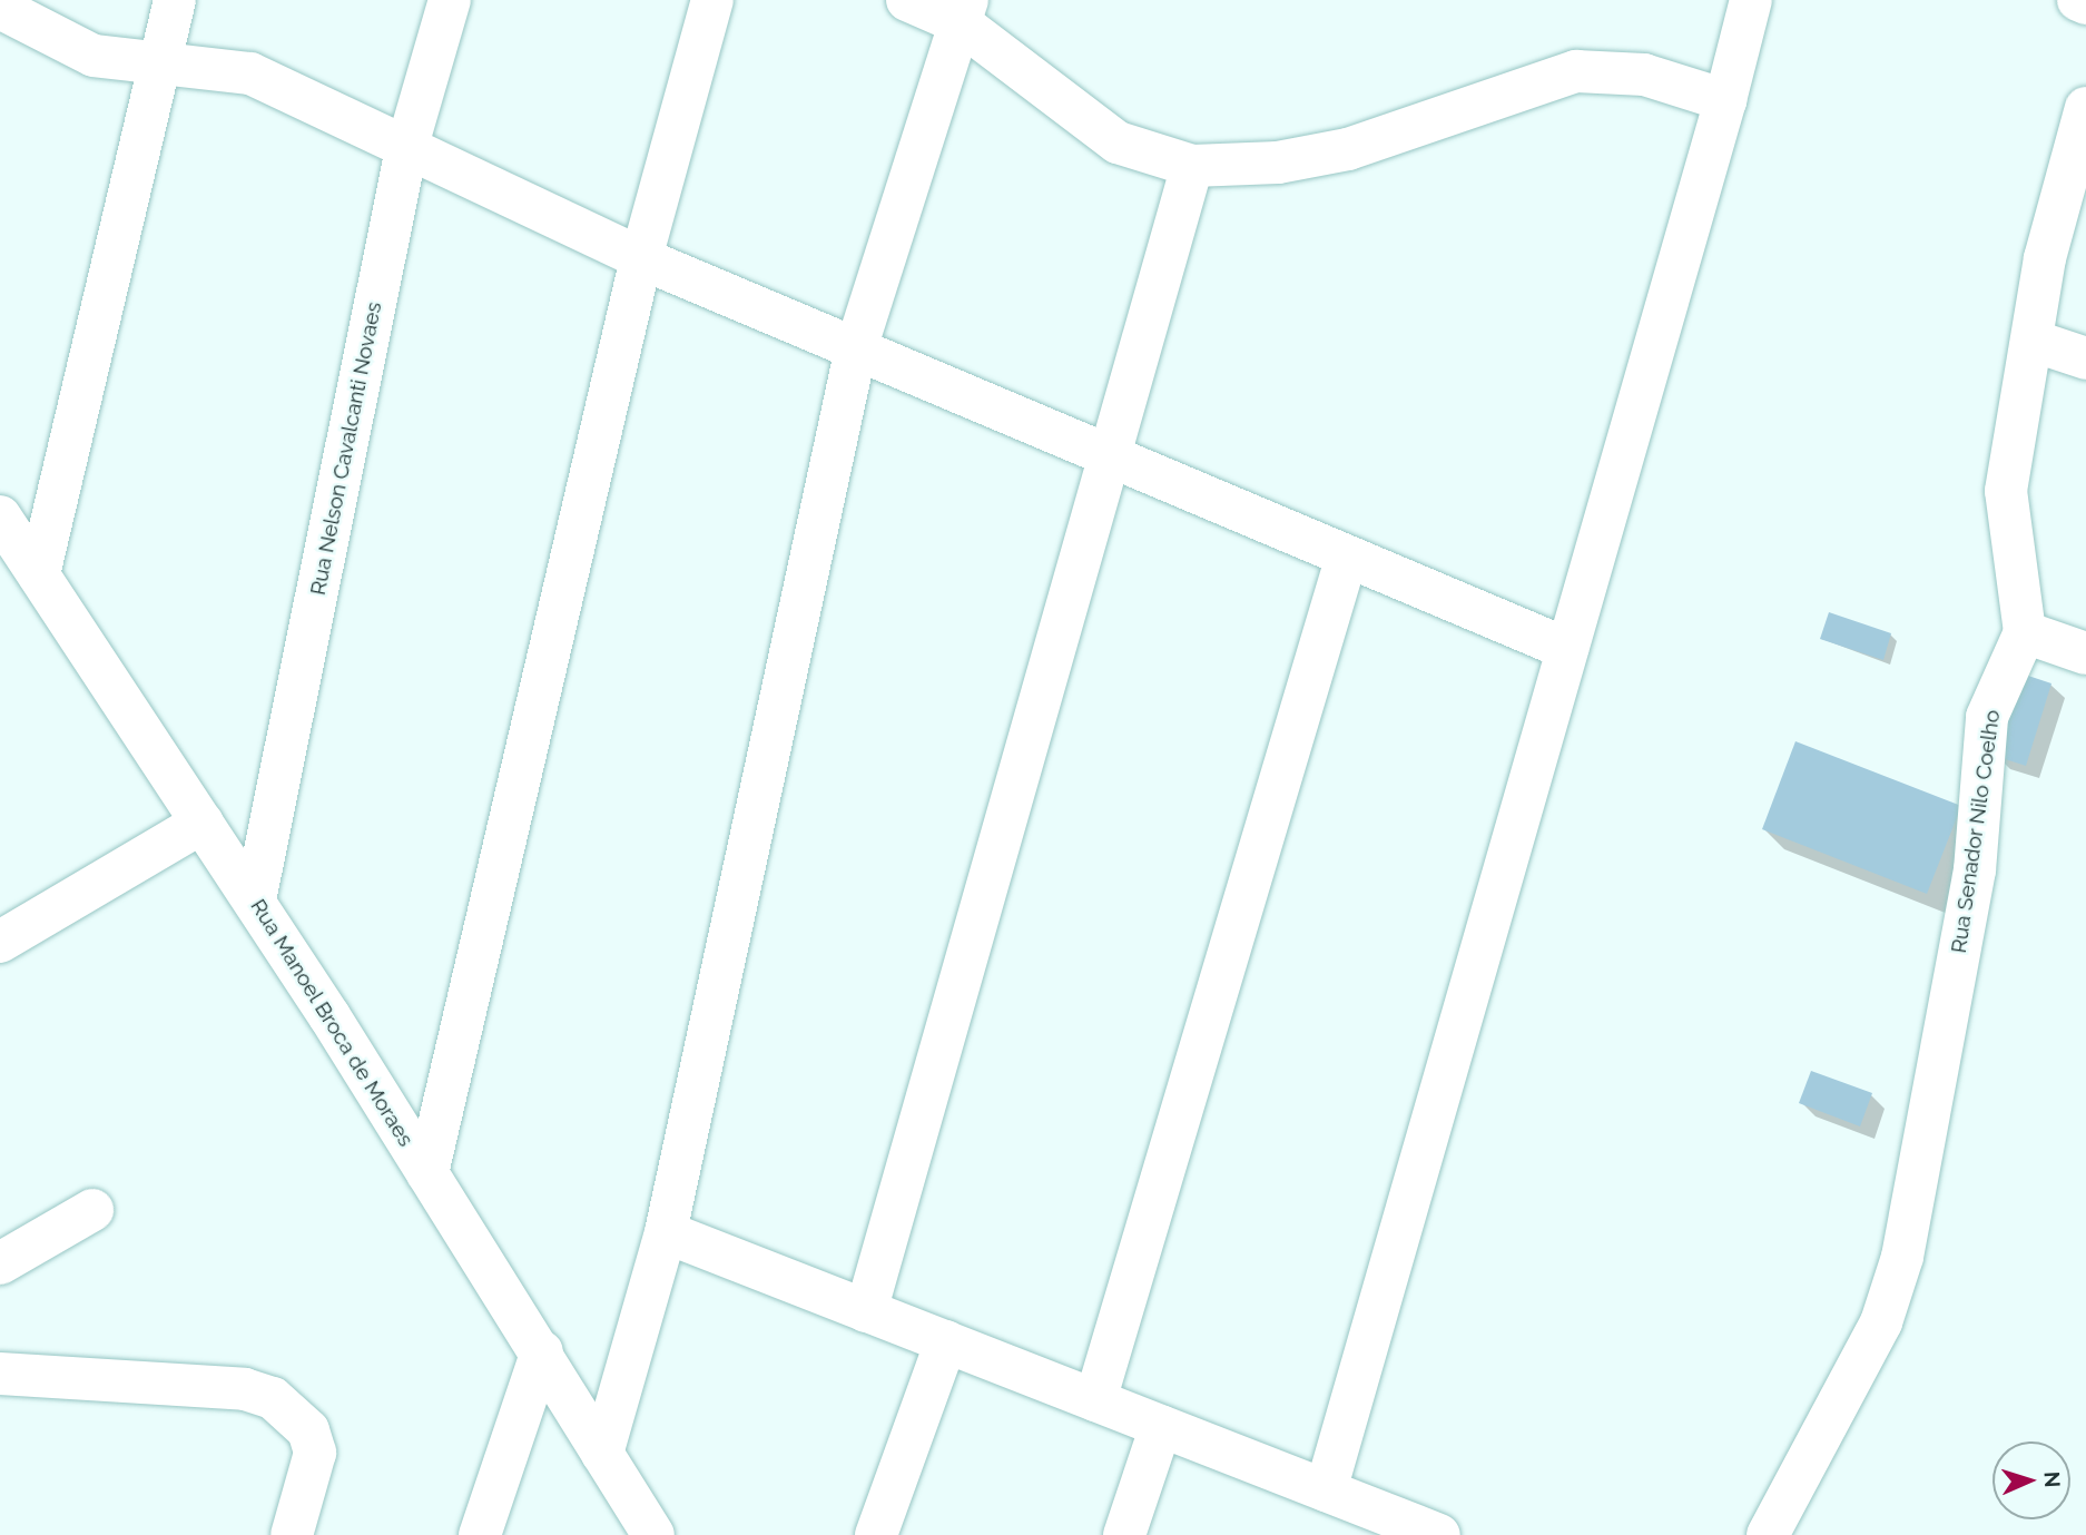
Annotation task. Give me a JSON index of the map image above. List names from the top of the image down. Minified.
{"streets":{"street":["Rua Nelson Cavalcanti Novaes","Rua Senador Nilo Coelho","Rua Manoel Broca de Moraes"]},"crossings":[["Rua Nelson Cavalcanti Novaes","Rua Manoel Broca de Moraes"]],"north":"right"}
